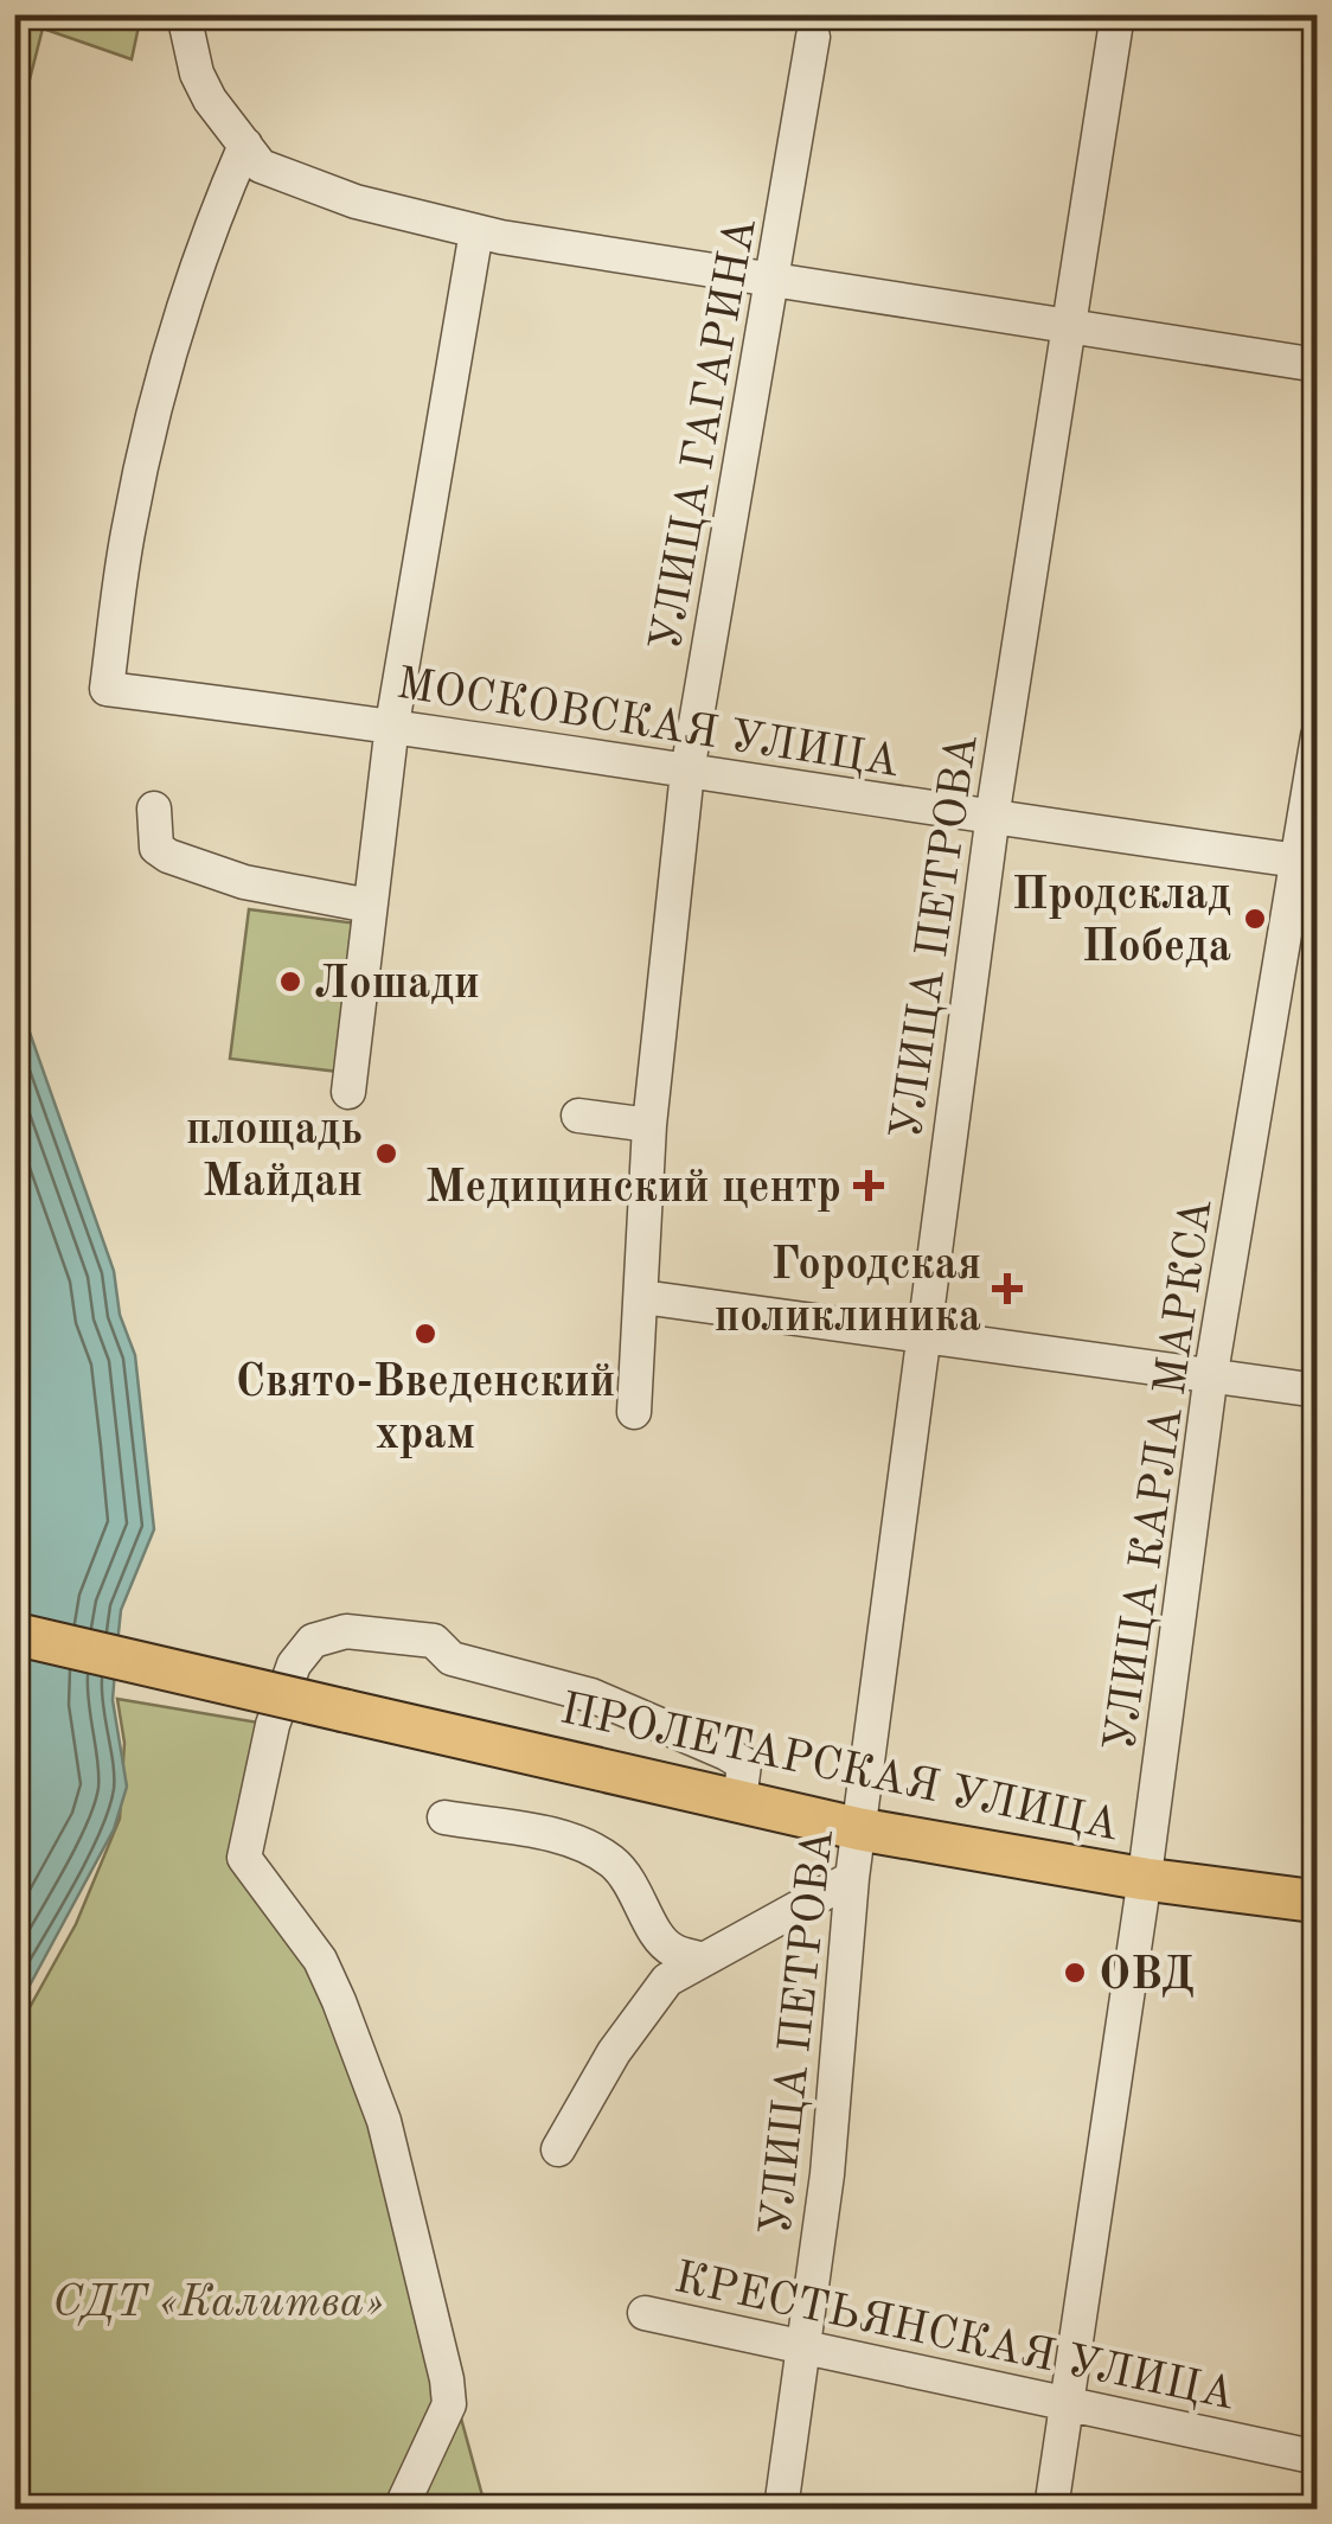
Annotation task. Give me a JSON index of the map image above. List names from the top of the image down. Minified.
{"streets":{"main road":["ПРОЛЕТАРСКАЯ УЛИЦА"],"street":["УЛИЦА ГАГАРИНА","МОСКОВСКАЯ УЛИЦА","УЛИЦА ПЕТРОВА","УЛИЦА КАРЛА МАРКСА","КРЕСТЬЯНСКАЯ УЛИЦА"]},"crossings":[["УЛИЦА ГАГАРИНА","МОСКОВСКАЯ УЛИЦА"],["МОСКОВСКАЯ УЛИЦА","УЛИЦА ПЕТРОВА"],["МОСКОВСКАЯ УЛИЦА","УЛИЦА КАРЛА МАРКСА"],["УЛИЦА ПЕТРОВА","ПРОЛЕТАРСКАЯ УЛИЦА"],["УЛИЦА ПЕТРОВА","КРЕСТЬЯНСКАЯ УЛИЦА"],["УЛИЦА КАРЛА МАРКСА","ПРОЛЕТАРСКАЯ УЛИЦА"],["УЛИЦА КАРЛА МАРКСА","КРЕСТЬЯНСКАЯ УЛИЦА"]],"parks":["СДТ «Калитва»"],"places":{"other":["Продсклад Победа","Лошади","площадь Майдан","Свято-Введенский храм","ОВД"],"health":["Медицинский центр","Городская поликлиника"]}}
